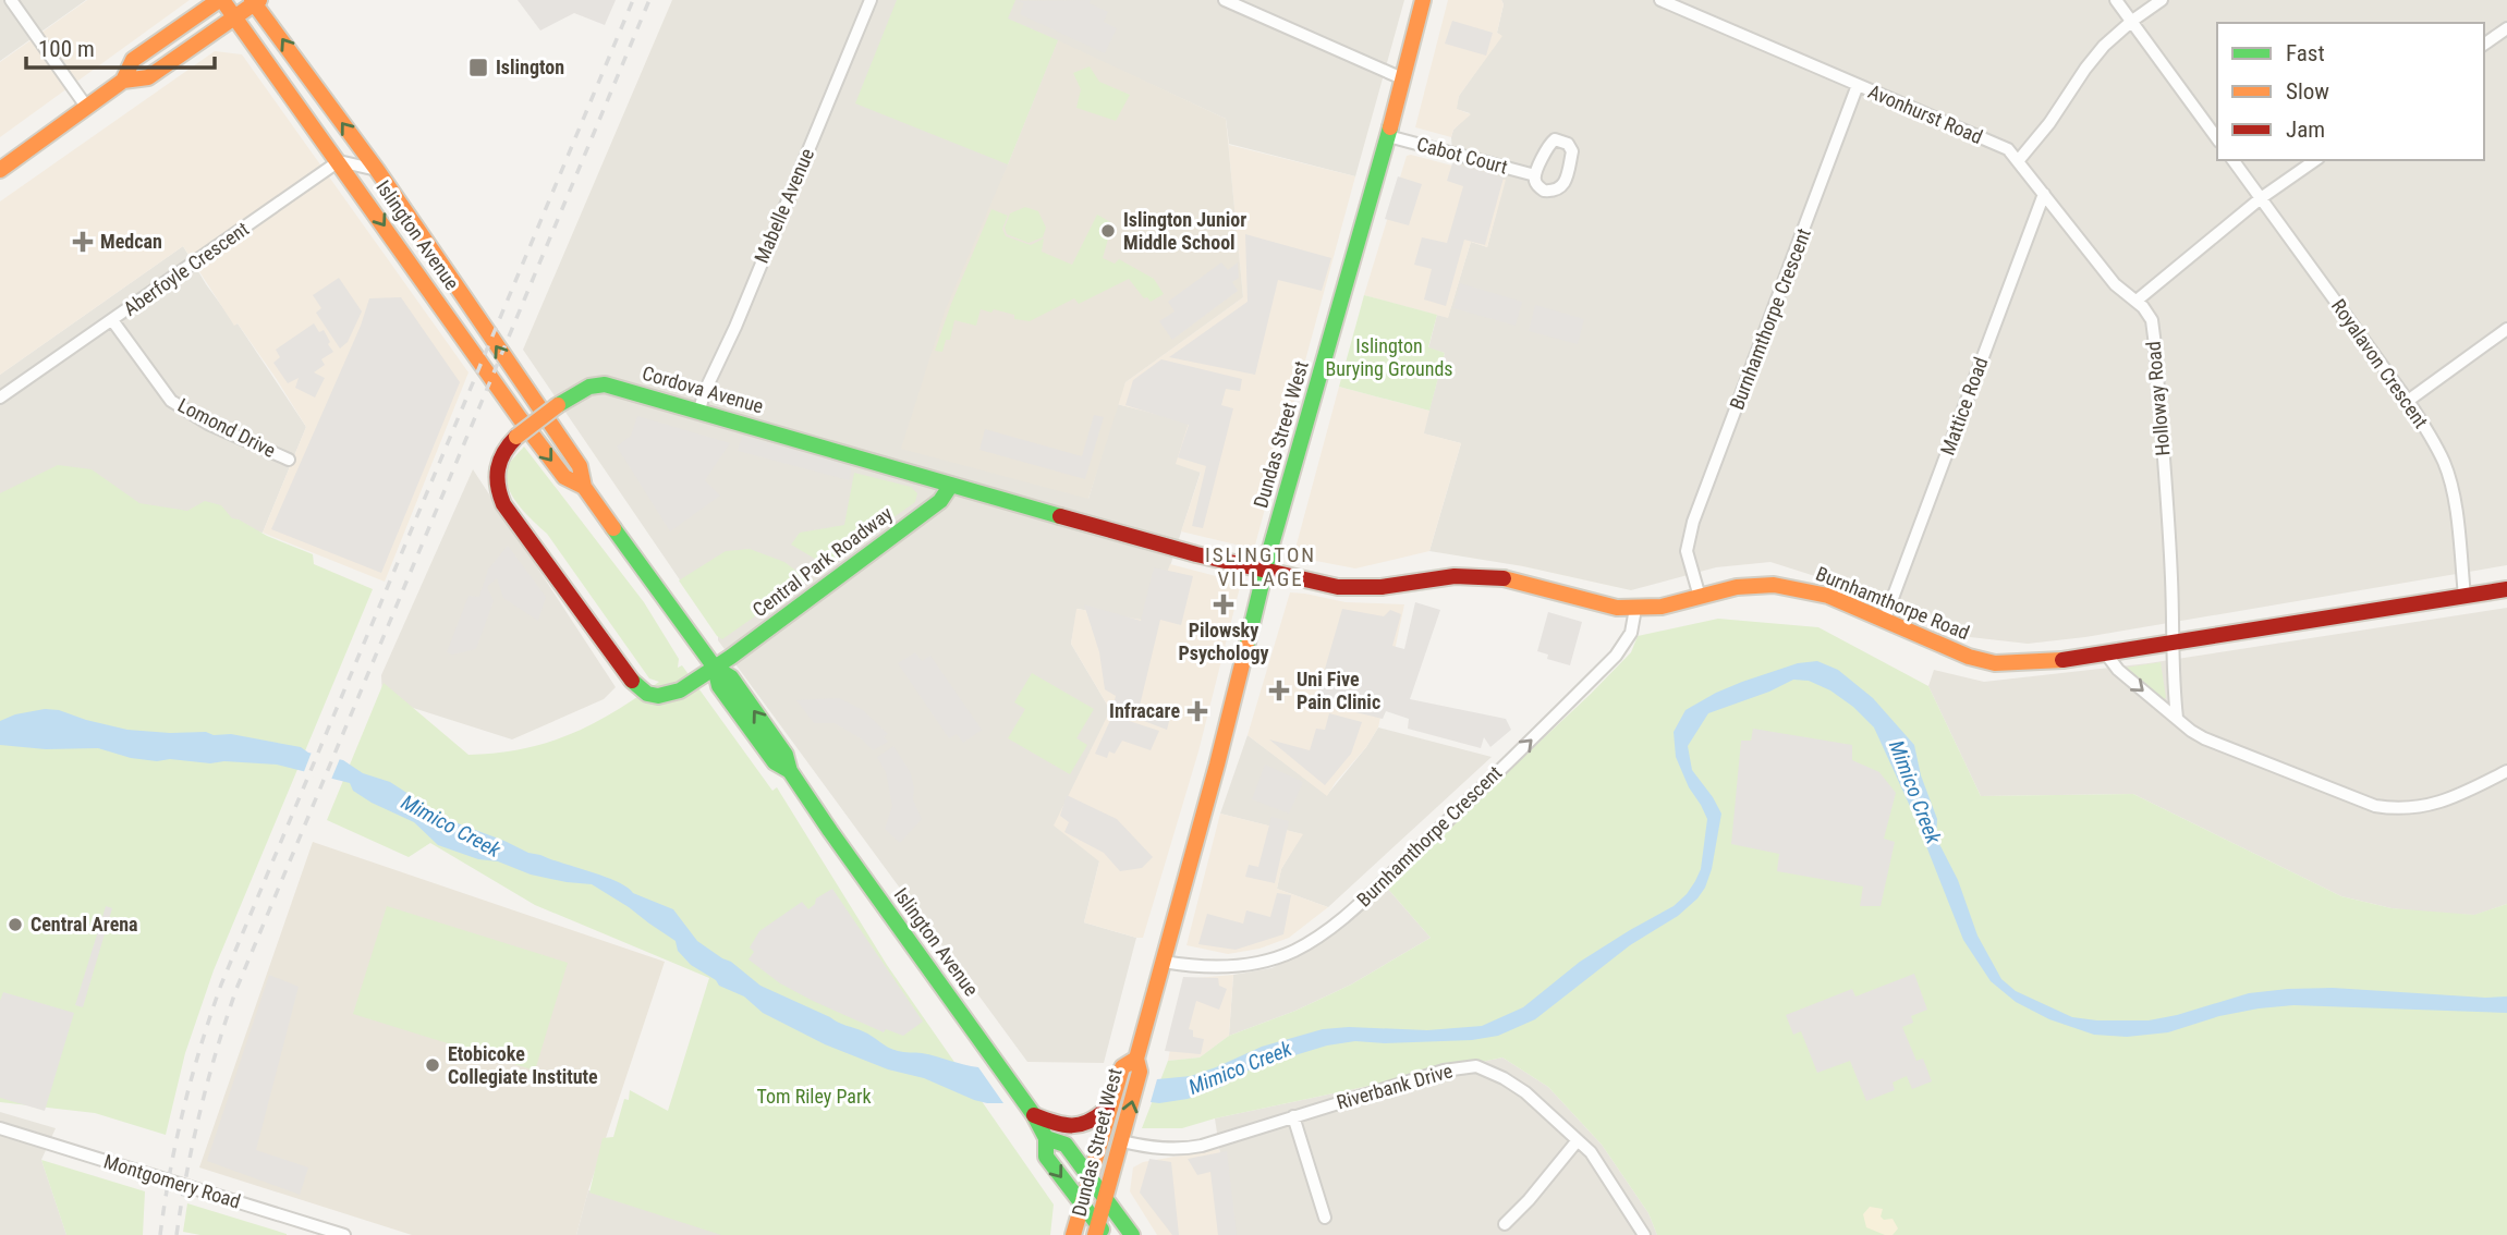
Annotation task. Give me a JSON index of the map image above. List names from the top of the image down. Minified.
{"streets":{"main road":["Islington Avenue","Cordova Avenue","Dundas Street West","Central Park Roadway","Burnhamthorpe Road"],"street":["Avonhurst Road","Cabot Court","Mabelle Avenue","Aberfoyle Crescent","Burnhamthorpe Crescent","Royalavon Crescent","Holloway Road","Mattice Road","Lomond Drive","Riverbank Drive","Montgomery Road"]},"crossings":[["Avonhurst Road","Burnhamthorpe Crescent"],["Avonhurst Road","Holloway Road"],["Avonhurst Road","Mattice Road"],["Cabot Court","Dundas Street West"],["Mabelle Avenue","Cordova Avenue"],["Islington Avenue","Aberfoyle Crescent"],["Islington Avenue","Cordova Avenue"],["Islington Avenue","Dundas Street West"],["Islington Avenue","Central Park Roadway"],["Aberfoyle Crescent","Lomond Drive"],["Burnhamthorpe Crescent","Dundas Street West"],["Burnhamthorpe Crescent","Burnhamthorpe Road"],["Royalavon Crescent","Burnhamthorpe Road"],["Cordova Avenue","Dundas Street West"],["Cordova Avenue","Central Park Roadway"],["Cordova Avenue","Burnhamthorpe Road"],["Holloway Road","Burnhamthorpe Road"],["Mattice Road","Burnhamthorpe Road"],["Dundas Street West","Burnhamthorpe Road"],["Dundas Street West","Riverbank Drive"]],"one_way":["Burnhamthorpe Crescent"],"districts":["ISLINGTON VILLAGE"],"water":["Mimico Creek"],"parks":["Islington Burying Grounds","Tom Riley Park"],"places":{"transit":["Islington"],"other":["Islington Junior Middle School","Central Arena","Etobicoke Collegiate Institute"],"health":["Medcan","Pilowsky Psychology","Uni Five Pain Clinic","Infracare"]},"legend":["Fast","Slow","Jam"],"scale_bar":"100 m"}
